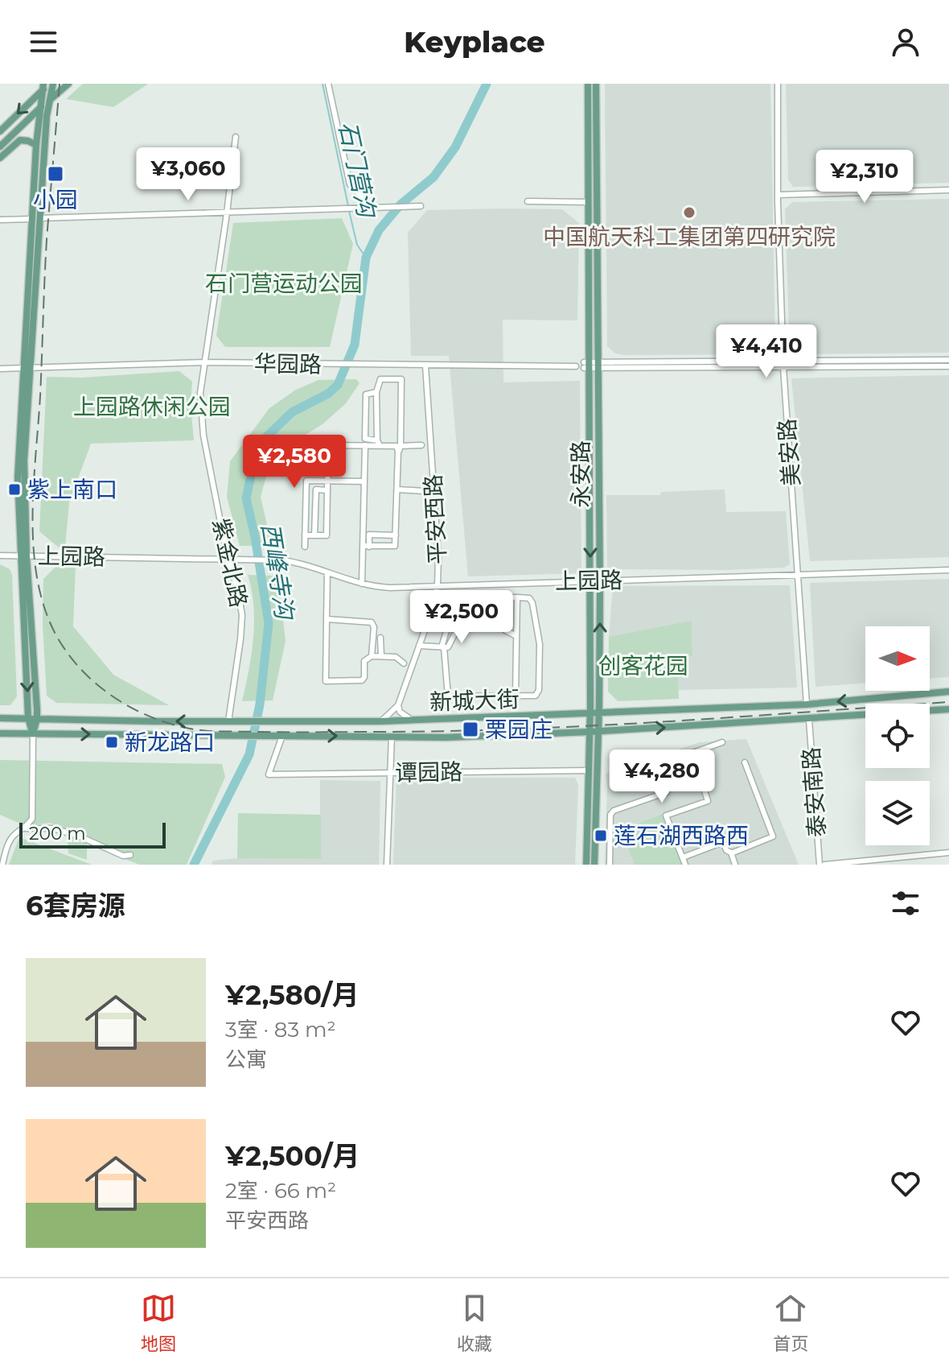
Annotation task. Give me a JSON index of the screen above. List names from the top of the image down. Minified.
{"streets":{"main road":["永安路","新城大街"],"street":["华园路","美安路","平安西路","上园路","紫金北路","谭园路","泰安南路"]},"crossings":[["华园路","平安西路"],["华园路","紫金北路"],["美安路","上园路"],["美安路","新城大街"],["永安路","上园路"],["永安路","新城大街"],["永安路","谭园路"],["平安西路","上园路"],["上园路","紫金北路"],["紫金北路","新城大街"],["新城大街","谭园路"],["新城大街","泰安南路"]],"water":["石门营沟","西峰寺沟"],"parks":["石门营运动公园","上园路休闲公园","创客花园"],"places":{"transit":["小园","紫上南口","栗园庄","新龙路口","莲石湖西路西"],"other":["中国航天科工集团第四研究院"]},"scale_bar":"200 m","north":"right","page":{"header":"Keyplace","price":["¥3,060","¥2,310","¥4,410","¥2,580","¥2,500","¥4,280"],"scale":"200 m","heading":"6套房源","list":[{"name":"¥2,580/月","note":"3室 · 83 m² · 公寓"},{"name":"¥2,500/月","note":"2室 · 66 m² · 平安西路"}],"tabs":["地图","收藏","首页"]}}
